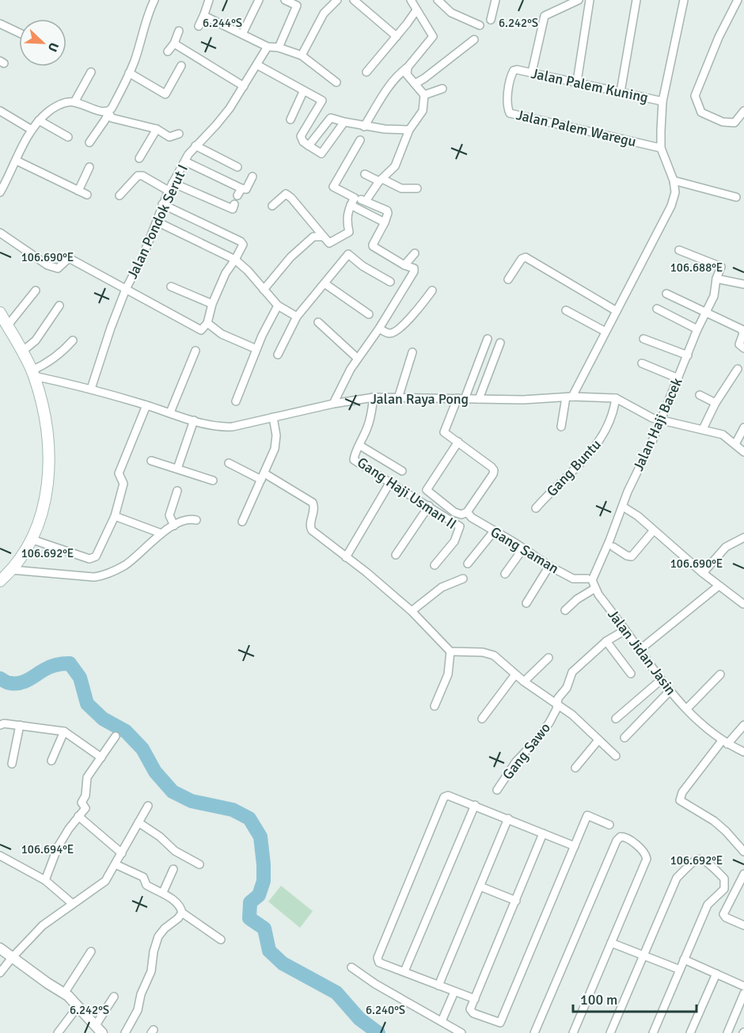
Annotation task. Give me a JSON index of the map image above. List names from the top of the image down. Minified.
{"streets":{"street":["Jalan Palem Kuning","Jalan Palem Waregu","Jalan Pondok Serut I","Jalan Raya Pong","Jalan Haji Bacek","Gang Buntu","Gang Haji Usman II","Gang Saman","Jalan Jidan Jasin","Gang Sawo"]},"crossings":[["Jalan Palem Kuning","Jalan Palem Waregu"],["Jalan Pondok Serut I","Jalan Raya Pong"],["Jalan Raya Pong","Jalan Haji Bacek"],["Jalan Raya Pong","Gang Buntu"],["Jalan Raya Pong","Gang Haji Usman II"],["Jalan Haji Bacek","Gang Saman"],["Jalan Haji Bacek","Jalan Jidan Jasin"],["Gang Saman","Jalan Jidan Jasin"],["Jalan Jidan Jasin","Gang Sawo"]],"scale_bar":"100 m","north":"bottom right","coordinates":["6.244°S","6.242°S","106.690°E","106.688°E","106.692°E","106.694°E","6.240°S"]}
